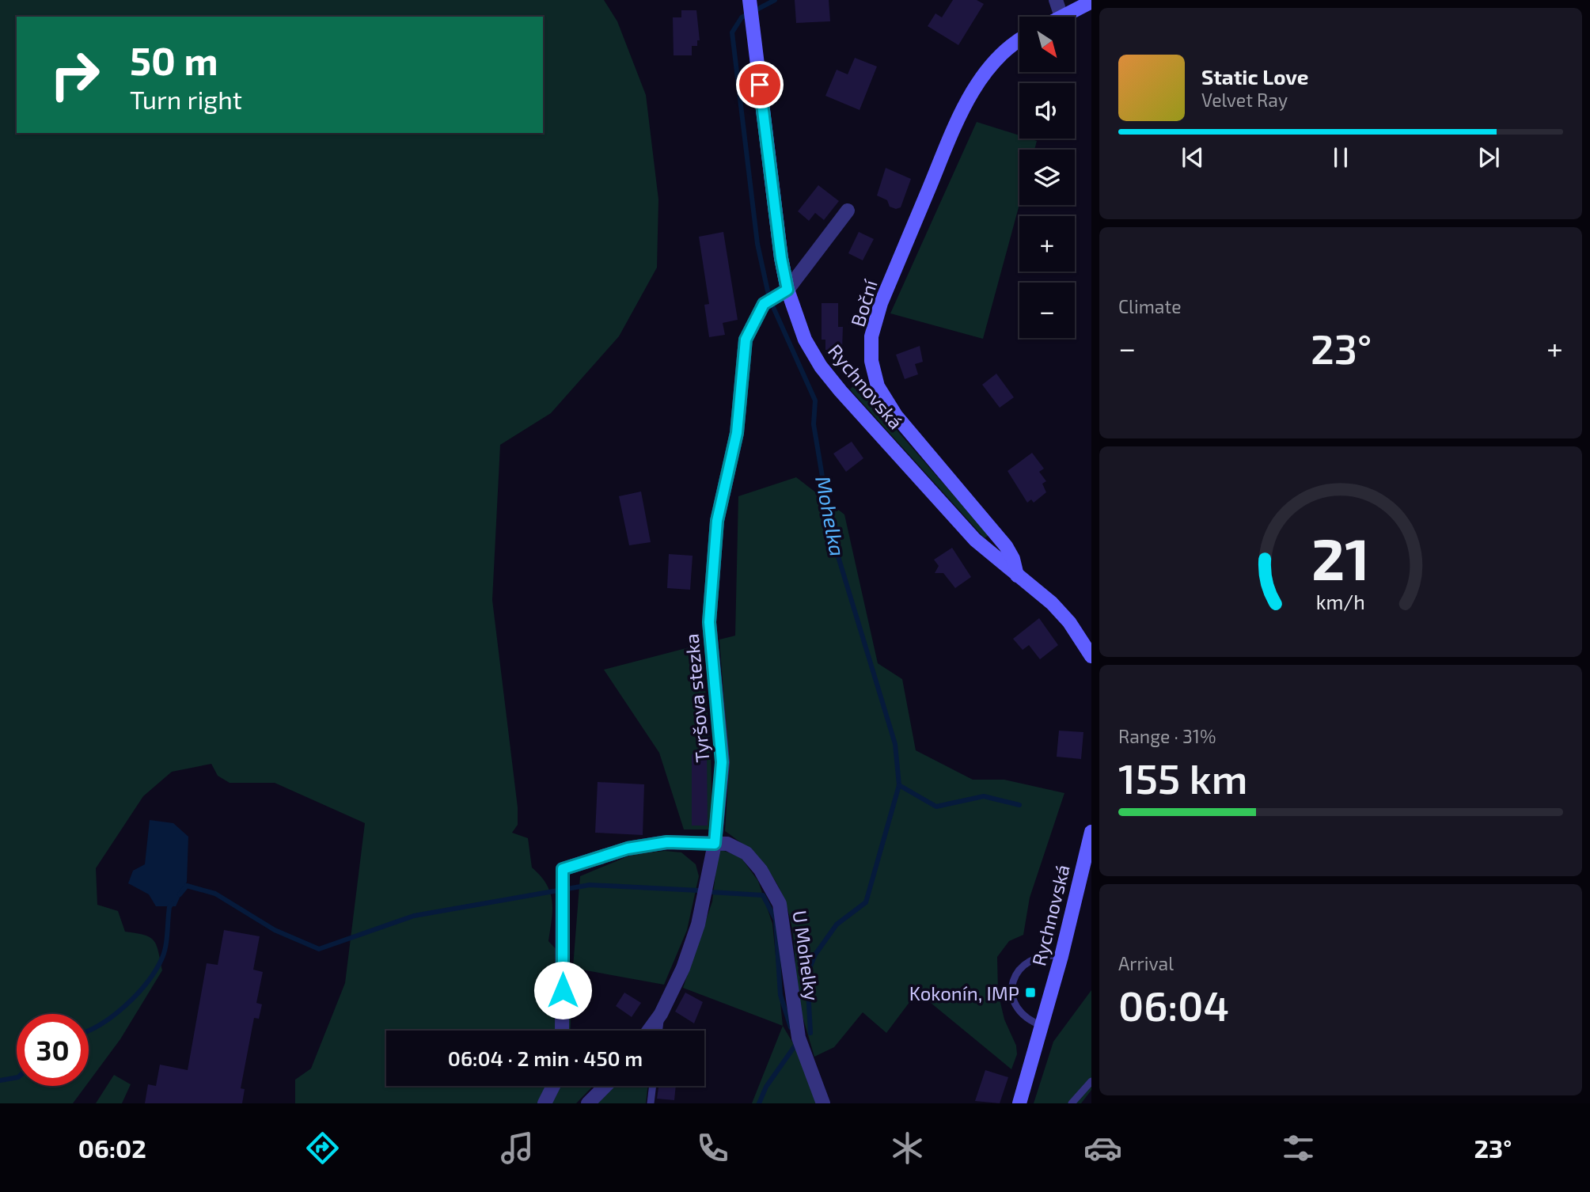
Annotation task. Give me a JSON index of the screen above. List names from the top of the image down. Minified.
{"streets":{"street":["Boční","Rychnovská","Tyršova stezka","U Mohelky"]},"crossings":[["Boční","Rychnovská"],["Rychnovská","Tyršova stezka"],["Tyršova stezka","U Mohelky"]],"water":["Mohelka"],"places":{"transit":["Kokonín, IMP"]},"north":"bottom right","page":{"map_buttons":["+","−"],"turn":["50 m","Turn right"],"song":["Static Love","Velvet Ray"],"tile":["Climate",["Range · 31%","155 km"],["Arrival","06:04"]],"heat":["−","23°","+"],"limit":"30","trip":"06:04 · 2 min · 450 m","tabs":["06:02","23°"],"gauge":["21","km/h"]}}
